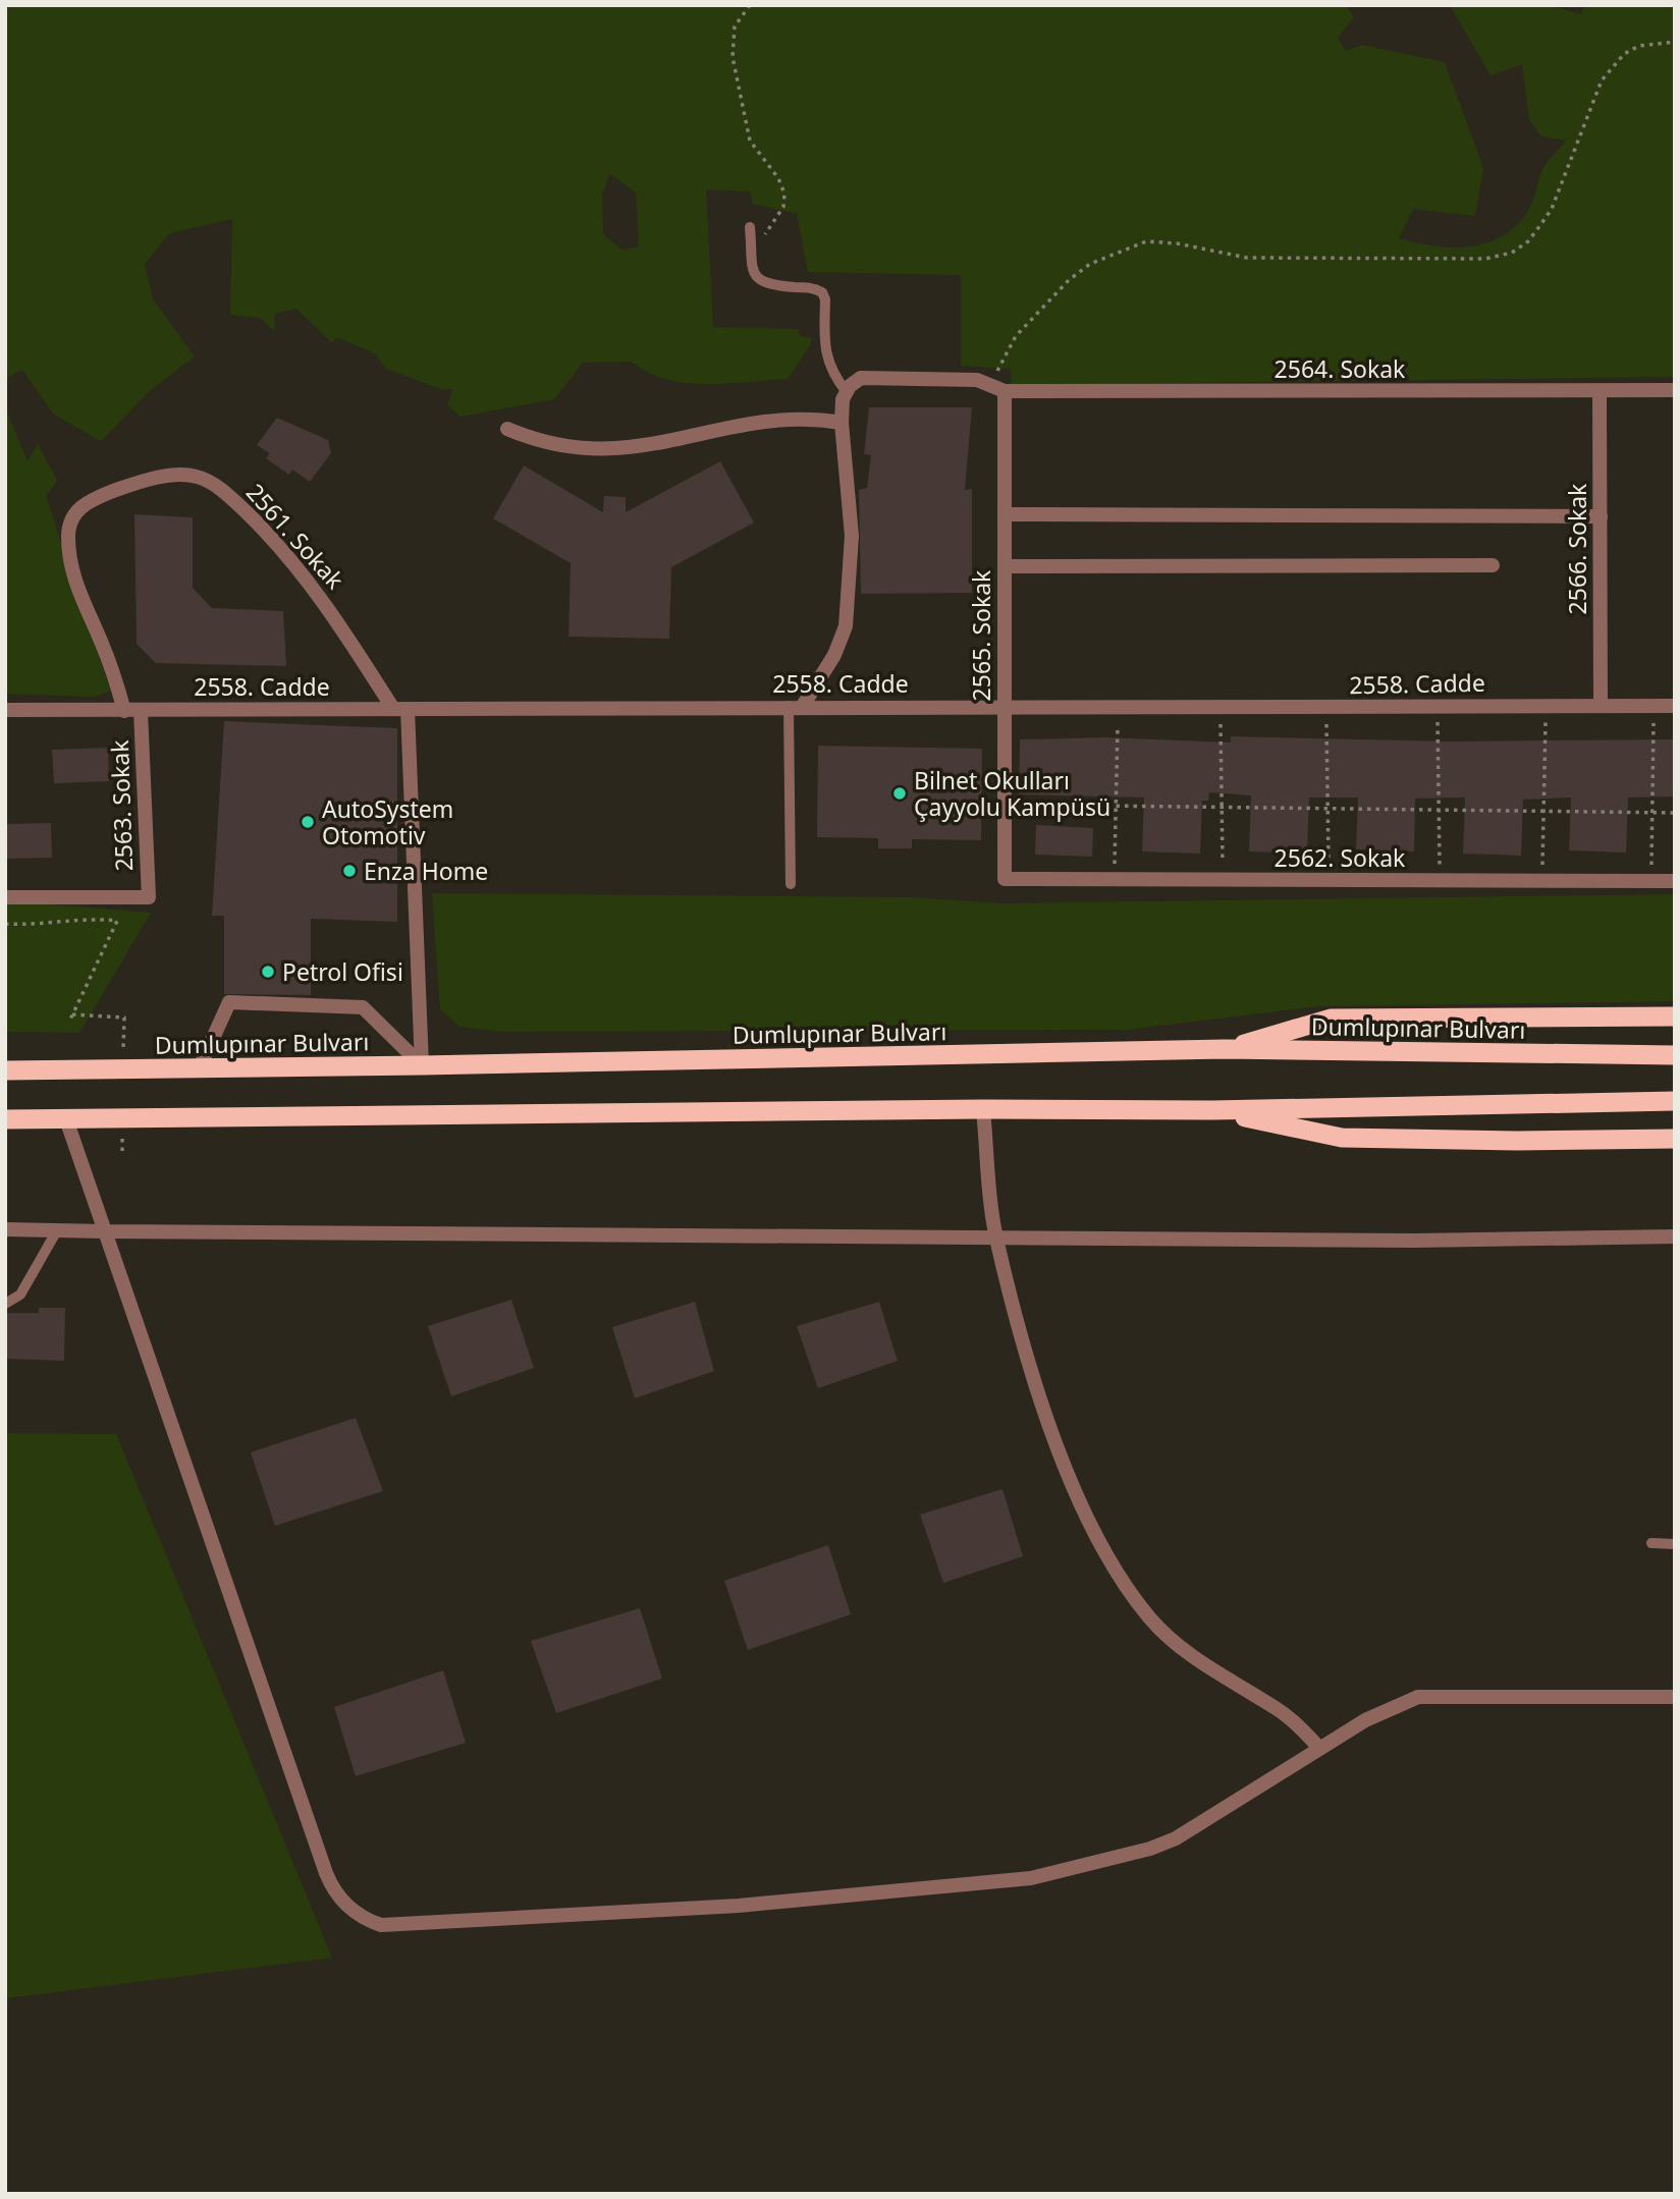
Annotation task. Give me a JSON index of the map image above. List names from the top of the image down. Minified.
{"streets":{"highway":["Dumlupınar Bulvarı"],"street":["2564. Sokak","2561. Sokak","2566. Sokak","2565. Sokak","2558. Cadde","2563. Sokak","2562. Sokak"]},"crossings":[["2564. Sokak","2566. Sokak"],["2564. Sokak","2565. Sokak"],["2561. Sokak","2558. Cadde"],["2566. Sokak","2558. Cadde"],["2565. Sokak","2558. Cadde"],["2565. Sokak","2562. Sokak"],["2558. Cadde","2563. Sokak"]],"places":["Bilnet Okulları Çayyolu Kampüsü","AutoSystem Otomotiv","Enza Home","Petrol Ofisi"]}
